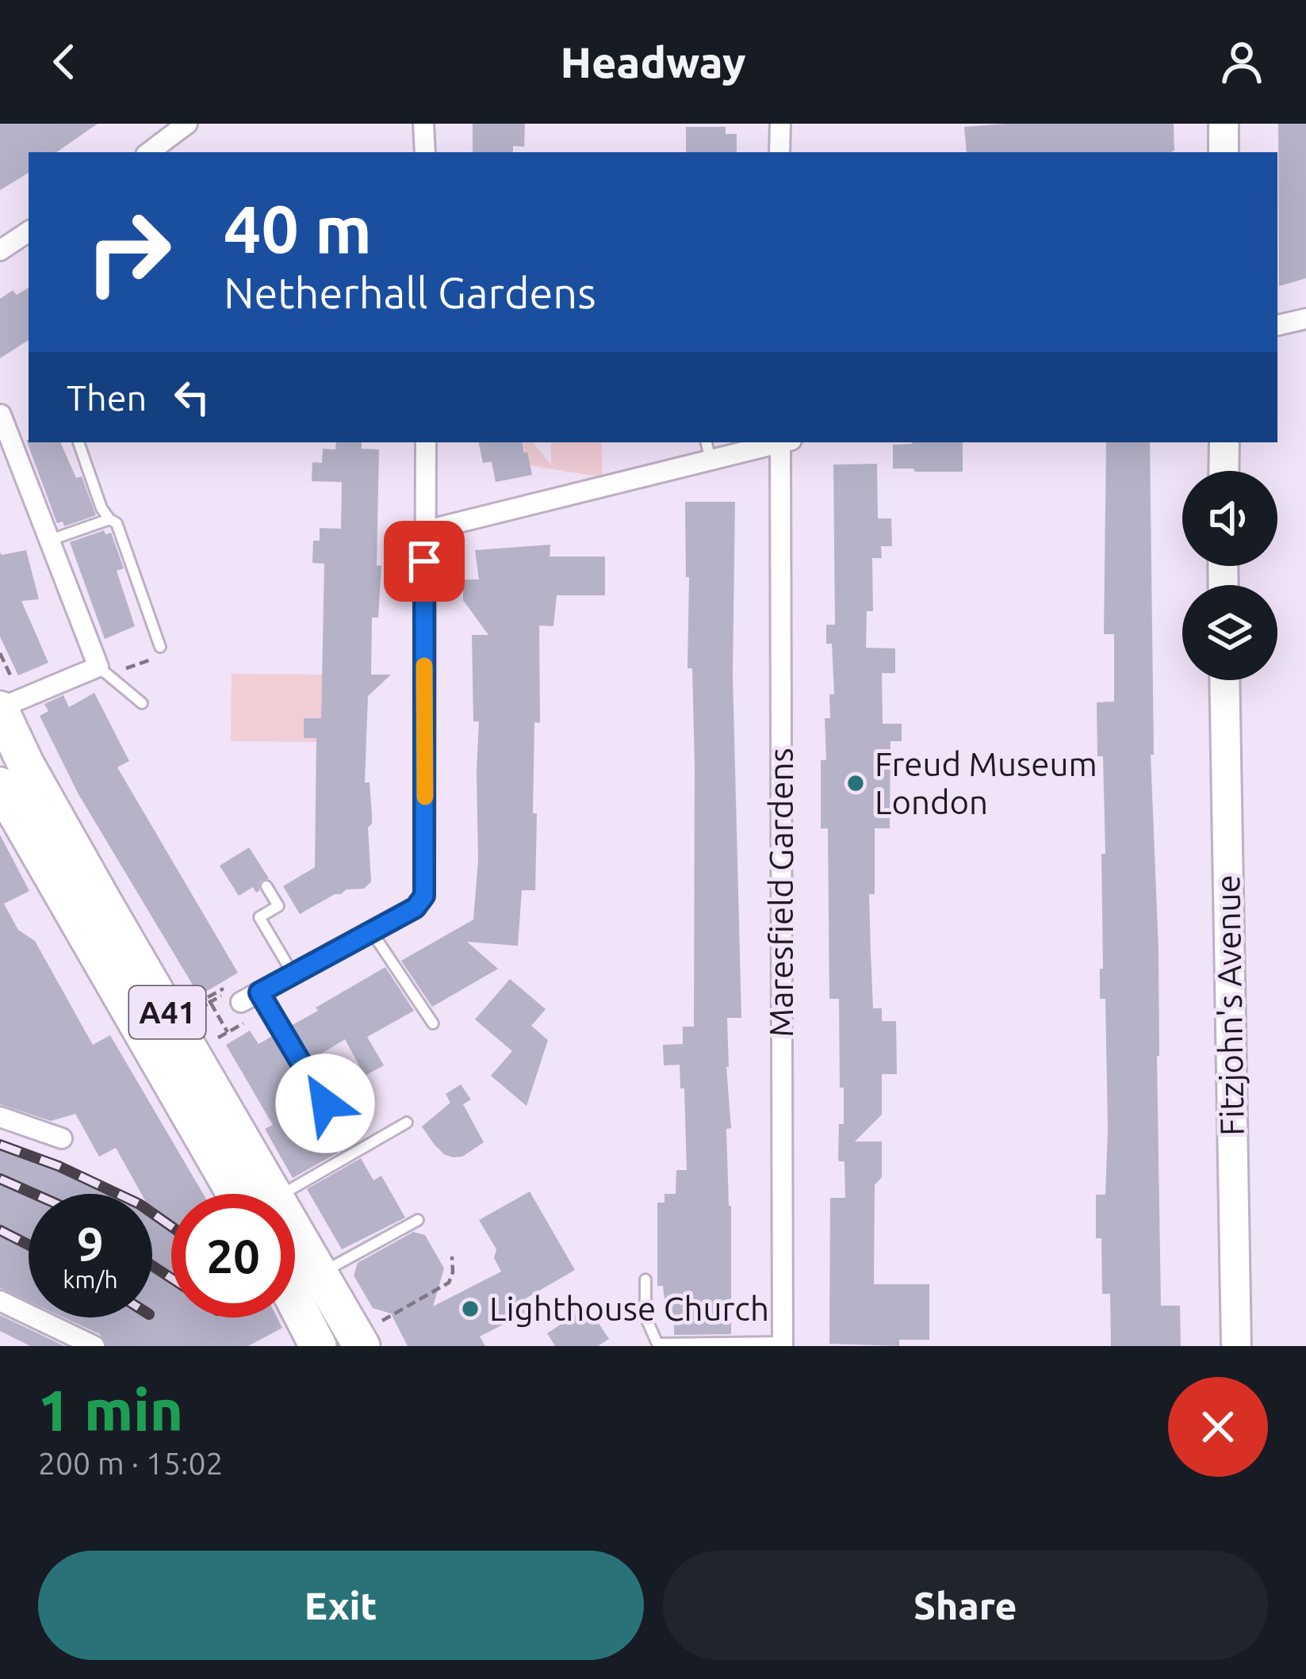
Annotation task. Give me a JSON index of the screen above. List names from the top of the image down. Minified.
{"streets":{"highway":["A41"],"main road":["Fitzjohn's Avenue"],"street":["Maresfield Gardens"]},"places":["Freud Museum London","Lighthouse Church"],"page":{"header":"Headway","turn":["40 m","Netherhall Gardens"],"then":"Then","speed":"9 km/h","limit":"20","heading":["1 min","200 m · 15:02"],"buttons":["Exit","Share"]}}
